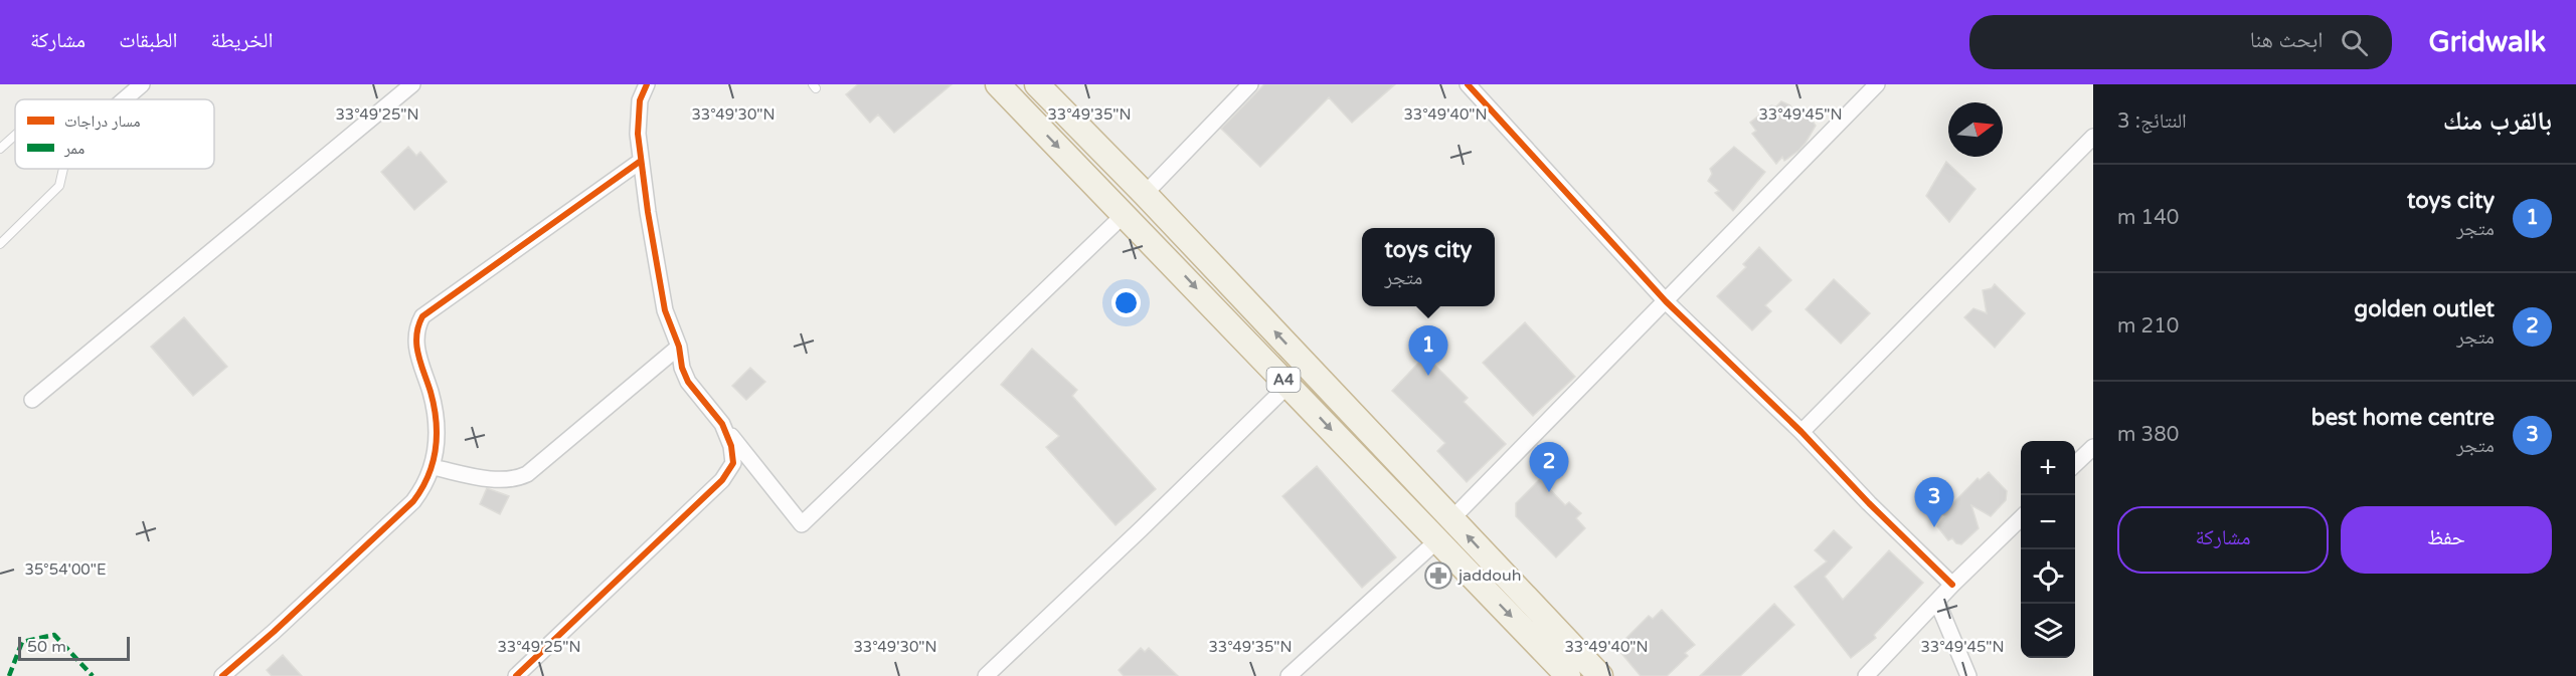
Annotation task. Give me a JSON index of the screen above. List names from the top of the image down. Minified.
{"streets":{"highway":["A4"]},"places":{"pharmacy":["jaddouh"]},"legend":["مسار دراجات","ممر"],"scale_bar":"50 m","north":"right","page":{"header":"Gridwalk","search":"ابحث هنا","nav":["الخريطة","الطبقات","مشاركة"],"heading":["بالقرب منك","النتائج: 3"],"list":[{"mark":"1","name":"toys city","note":"متجر","value":"140 m"},{"mark":"2","name":"golden outlet","note":"متجر","value":"210 m"},{"mark":"3","name":"best home centre","note":"متجر","value":"380 m"}],"popup":["toys city","متجر"],"pins":["1","2","3"],"map_buttons":["+","−"],"buttons":["حفظ","مشاركة"],"scale":"50 m"},"coordinates":["33°49'25\"N","33°49'30\"N","33°49'35\"N","33°49'40\"N","33°49'45\"N","35°54'00\"E"]}
